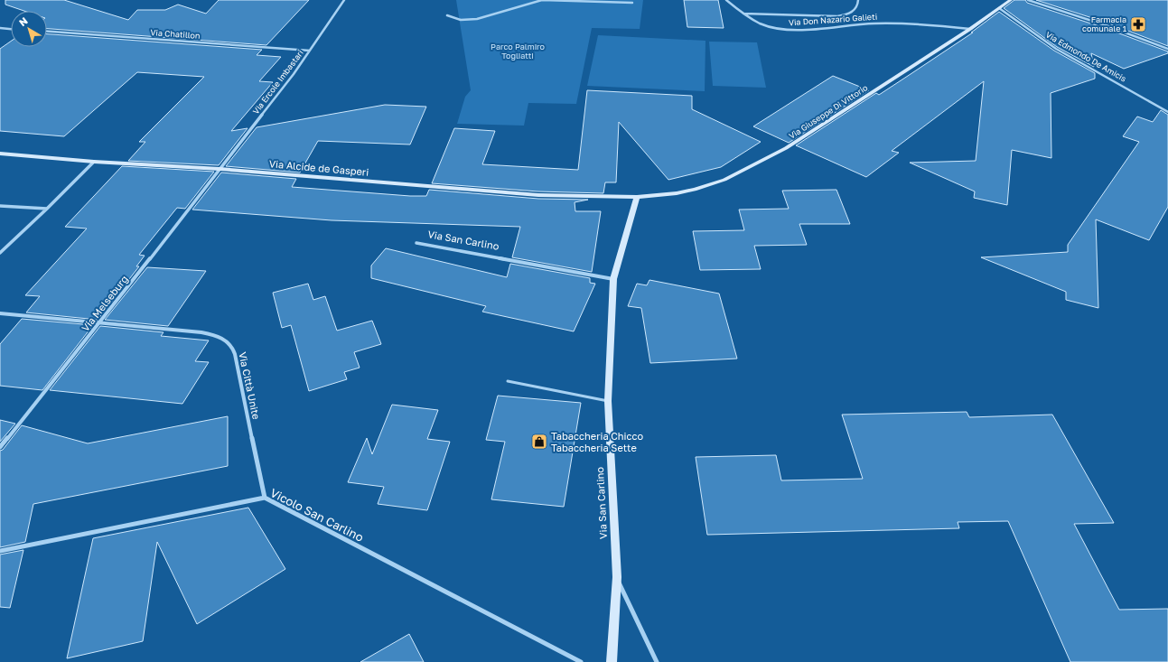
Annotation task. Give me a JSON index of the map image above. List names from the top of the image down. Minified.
{"streets":{"street":["Via Don Nazario Galieti","Via Chatillon","Via Edmondo De Amicis","Via Ercole Imbastari","Via Giuseppe Di Vittorio","Via Alcide de Gasperi","Via San Carlino","Via Melseburg","Via Città Unite","Vicolo San Carlino"]},"crossings":[["Via Don Nazario Galieti","Via Giuseppe Di Vittorio"],["Via Chatillon","Via Ercole Imbastari"],["Via Edmondo De Amicis","Via Giuseppe Di Vittorio"],["Via Ercole Imbastari","Via Alcide de Gasperi"],["Via Ercole Imbastari","Via Melseburg"],["Via Giuseppe Di Vittorio","Via Alcide de Gasperi"],["Via Giuseppe Di Vittorio","Via San Carlino"],["Via Alcide de Gasperi","Via San Carlino"],["Via Alcide de Gasperi","Via Melseburg"],["Via Melseburg","Via Città Unite"],["Via Città Unite","Vicolo San Carlino"]],"parks":["Parco Palmiro Togliatti"],"places":{"pharmacy":["Farmacia comunale 1"],"shop":["Tabaccheria Chicco Tabaccheria Sette"]},"north":"top left"}
